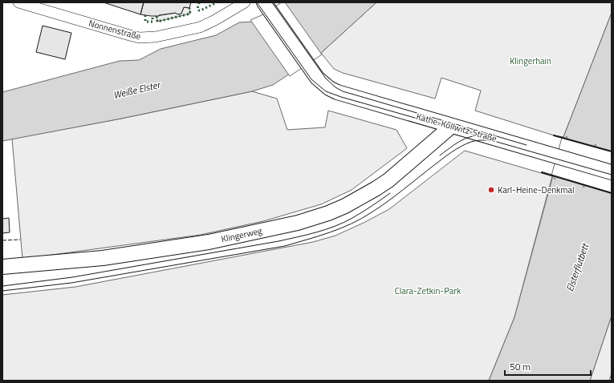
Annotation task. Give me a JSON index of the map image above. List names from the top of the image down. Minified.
{"streets":{"main road":["Käthe-Kollwitz-Straße","Klingerweg"],"street":["Nonnenstraße"]},"crossings":[["Käthe-Kollwitz-Straße","Klingerweg"]],"water":["Weiße Elster","Elsterflutbett"],"parks":["Klingerhain","Clara-Zetkin-Park"],"places":["Karl-Heine-Denkmal"],"scale_bar":"50 m"}
